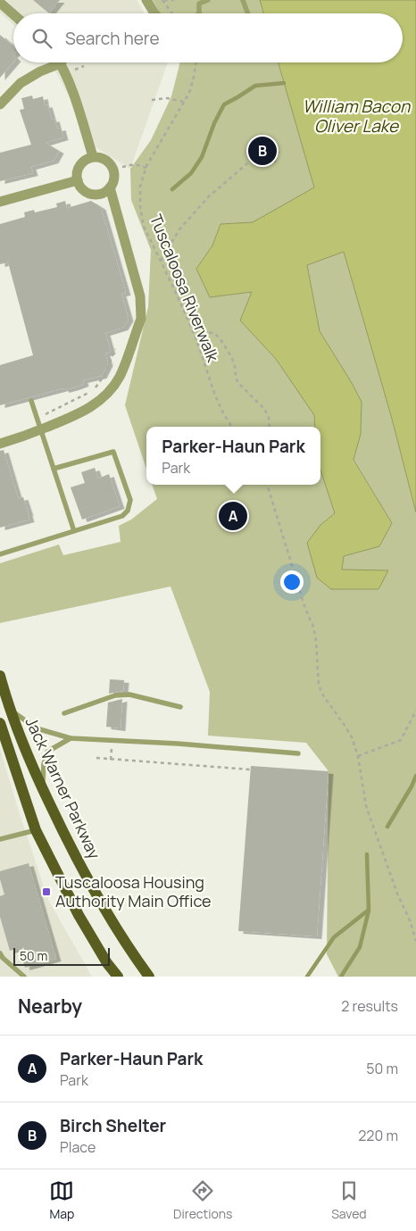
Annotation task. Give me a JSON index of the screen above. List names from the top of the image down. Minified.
{"streets":{"main road":["Jack Warner Parkway"],"path":["Tuscaloosa Riverwalk"]},"water":["William Bacon Oliver Lake"],"places":{"transit":["Tuscaloosa Housing Authority Main Office"]},"scale_bar":"50 m","page":{"search":"Search here","pins":["B","A"],"popup":["Parker-Haun Park","Park"],"scale":"50 m","heading":["Nearby","2 results"],"list":[{"mark":"A","name":"Parker-Haun Park","note":"Park","value":"50 m"},{"mark":"B","name":"Birch Shelter","note":"Place","value":"220 m"}],"nav":["Map","Directions","Saved"]}}
